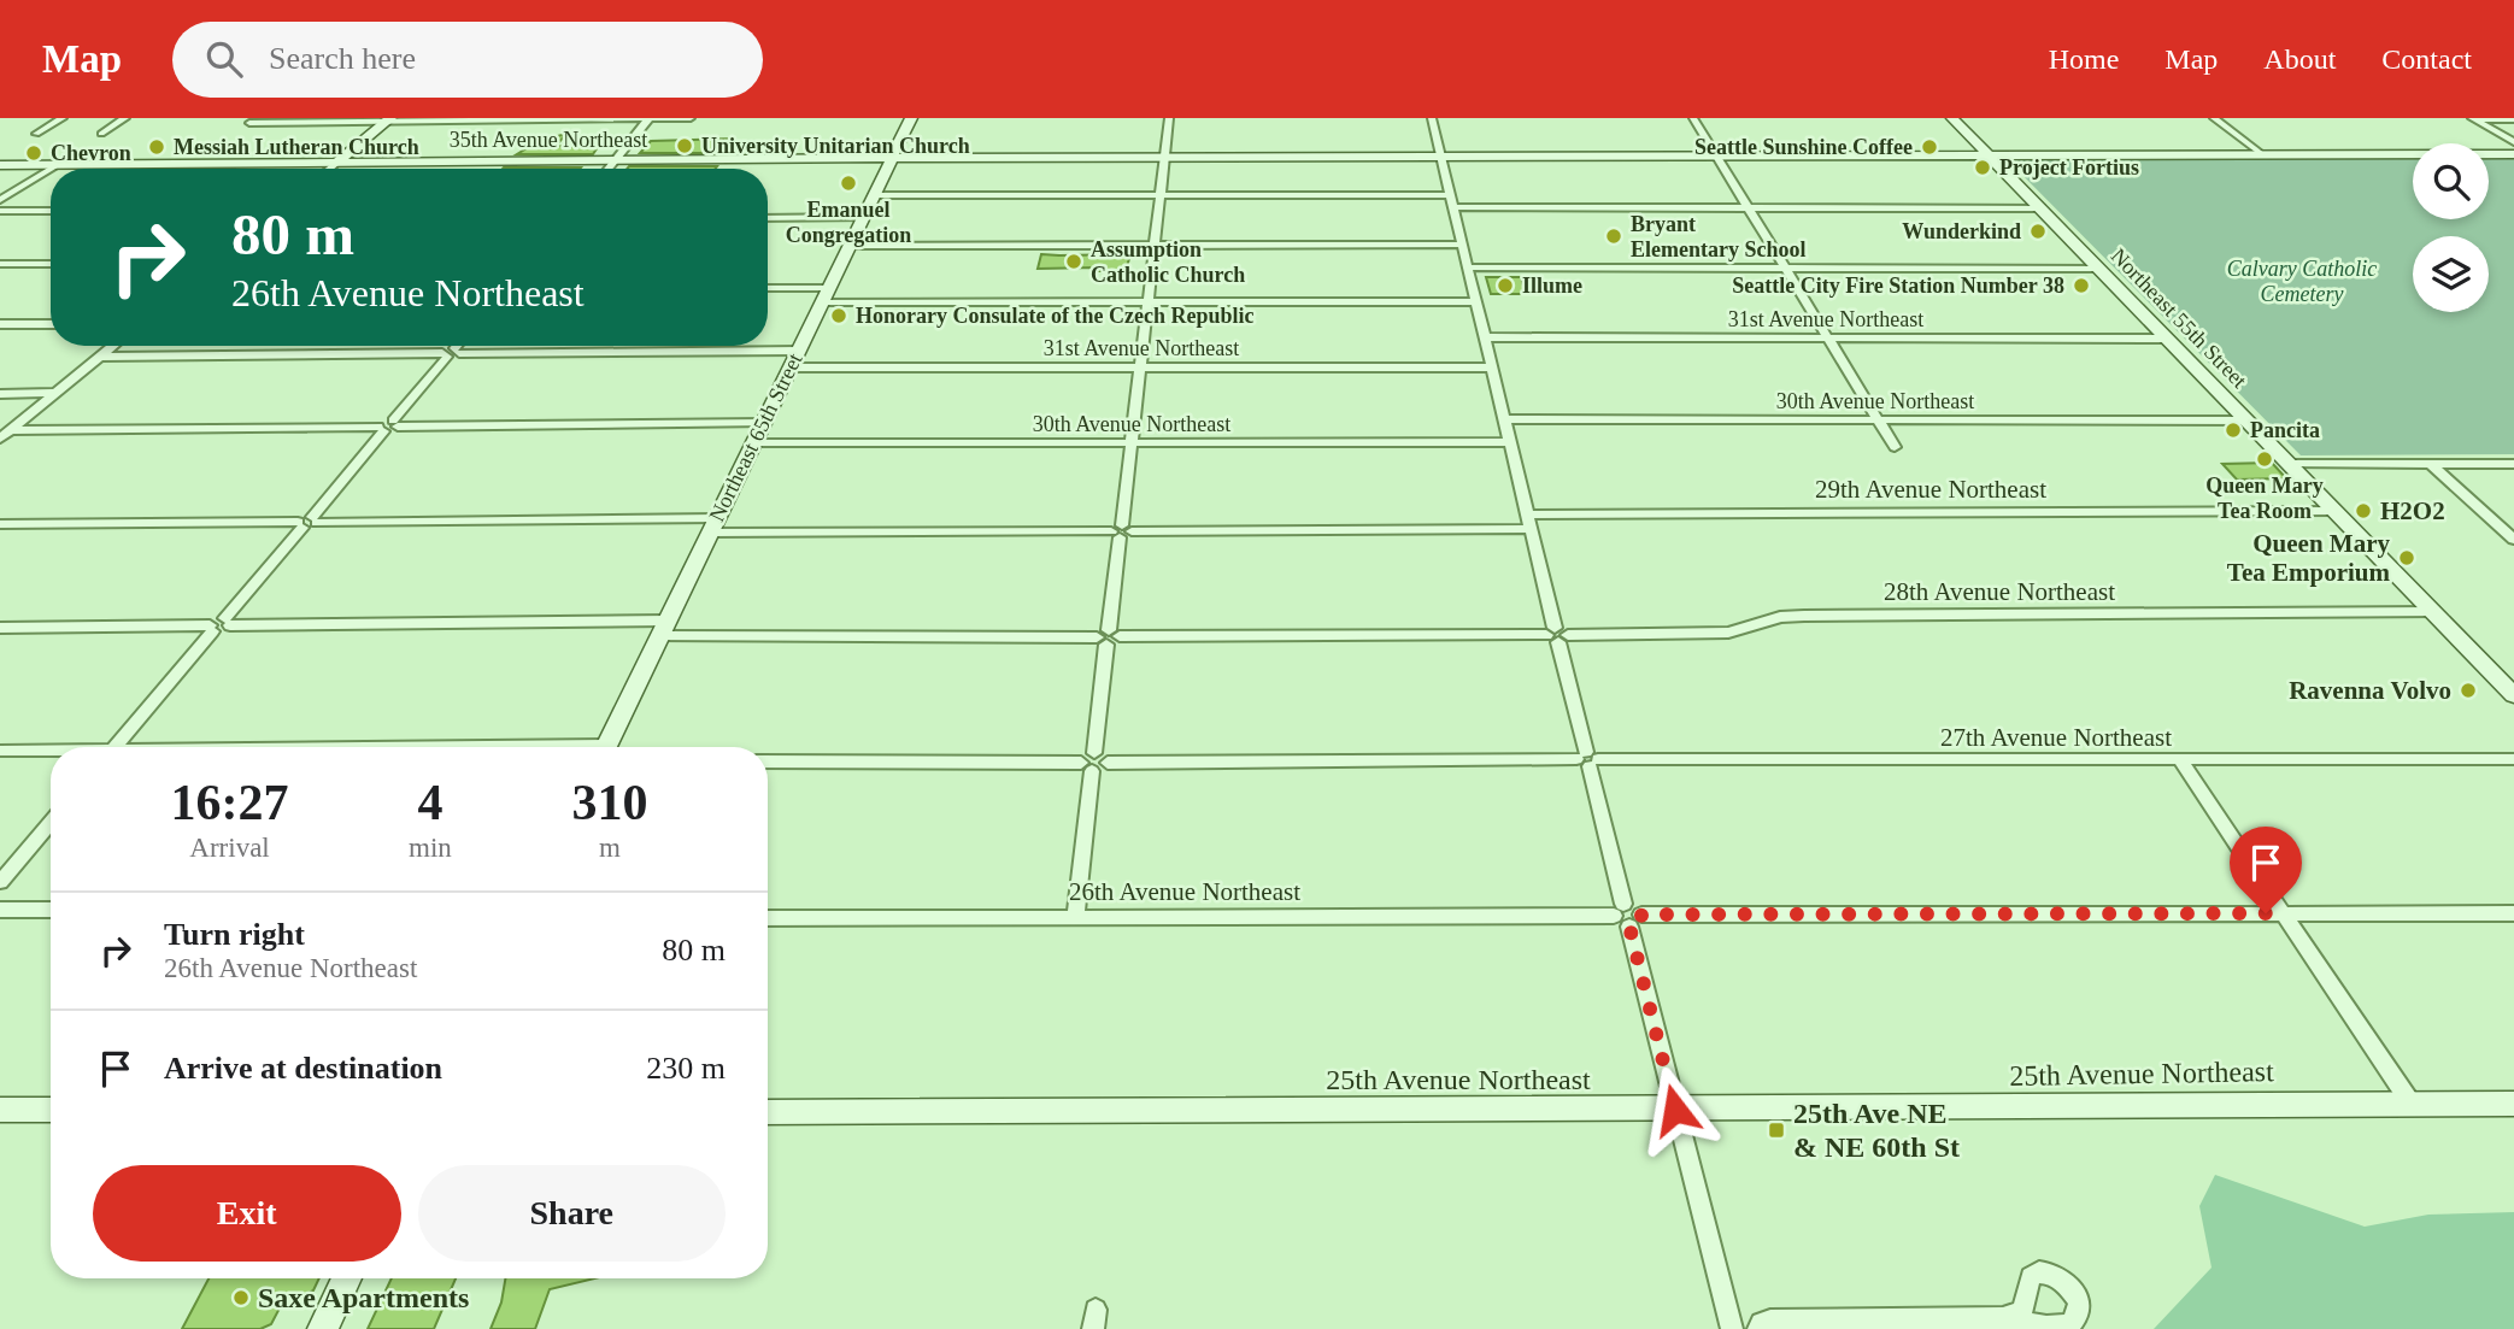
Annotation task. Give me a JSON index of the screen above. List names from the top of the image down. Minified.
{"streets":{"main road":["35th Avenue Northeast","Northeast 55th Street","Northeast 65th Street","25th Avenue Northeast"],"street":["31st Avenue Northeast","30th Avenue Northeast","29th Avenue Northeast","28th Avenue Northeast","27th Avenue Northeast","26th Avenue Northeast"]},"crossings":[["35th Avenue Northeast","Northeast 55th Street"],["35th Avenue Northeast","Northeast 65th Street"],["Northeast 55th Street","31st Avenue Northeast"],["Northeast 55th Street","30th Avenue Northeast"],["Northeast 55th Street","29th Avenue Northeast"],["Northeast 55th Street","28th Avenue Northeast"],["31st Avenue Northeast","Northeast 65th Street"],["30th Avenue Northeast","Northeast 65th Street"],["Northeast 65th Street","28th Avenue Northeast"]],"parks":["Calvary Catholic Cemetery"],"places":{"other":["University Unitarian Church","Messiah Lutheran Church","Seattle Sunshine Coffee","Chevron","Project Fortius","Emanuel Congregation","Wunderkind","Bryant Elementary School","Assumption Catholic Church","Illume","Seattle City Fire Station Number 38","Honorary Consulate of the Czech Republic","Pancita","Queen Mary Tea Room","H2O2","Queen Mary Tea Emporium","Ravenna Volvo","Saxe Apartments"],"transit":["25th Ave NE & NE 60th St"]},"page":{"header":"Map","search":"Search here","nav":["Home","Map","About","Contact"],"turn":["80 m","26th Avenue Northeast"],"eta":["16:27","Arrival","4","min","310","m"],"list":[{"name":"Turn right","note":"26th Avenue Northeast","value":"80 m"},{"name":"Arrive at destination","value":"230 m"}],"buttons":["Exit","Share"]}}
